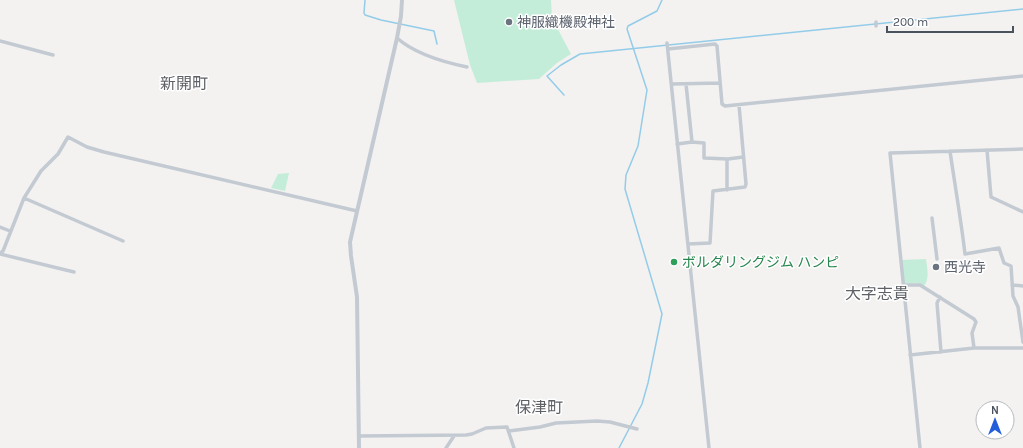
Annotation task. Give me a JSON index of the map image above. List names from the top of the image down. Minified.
{"districts":["新開町","大字志貴","保津町"],"places":["神服織機殿神社","ボルダリングジム ハンピ","西光寺"],"scale_bar":"200 m","north":"top"}
